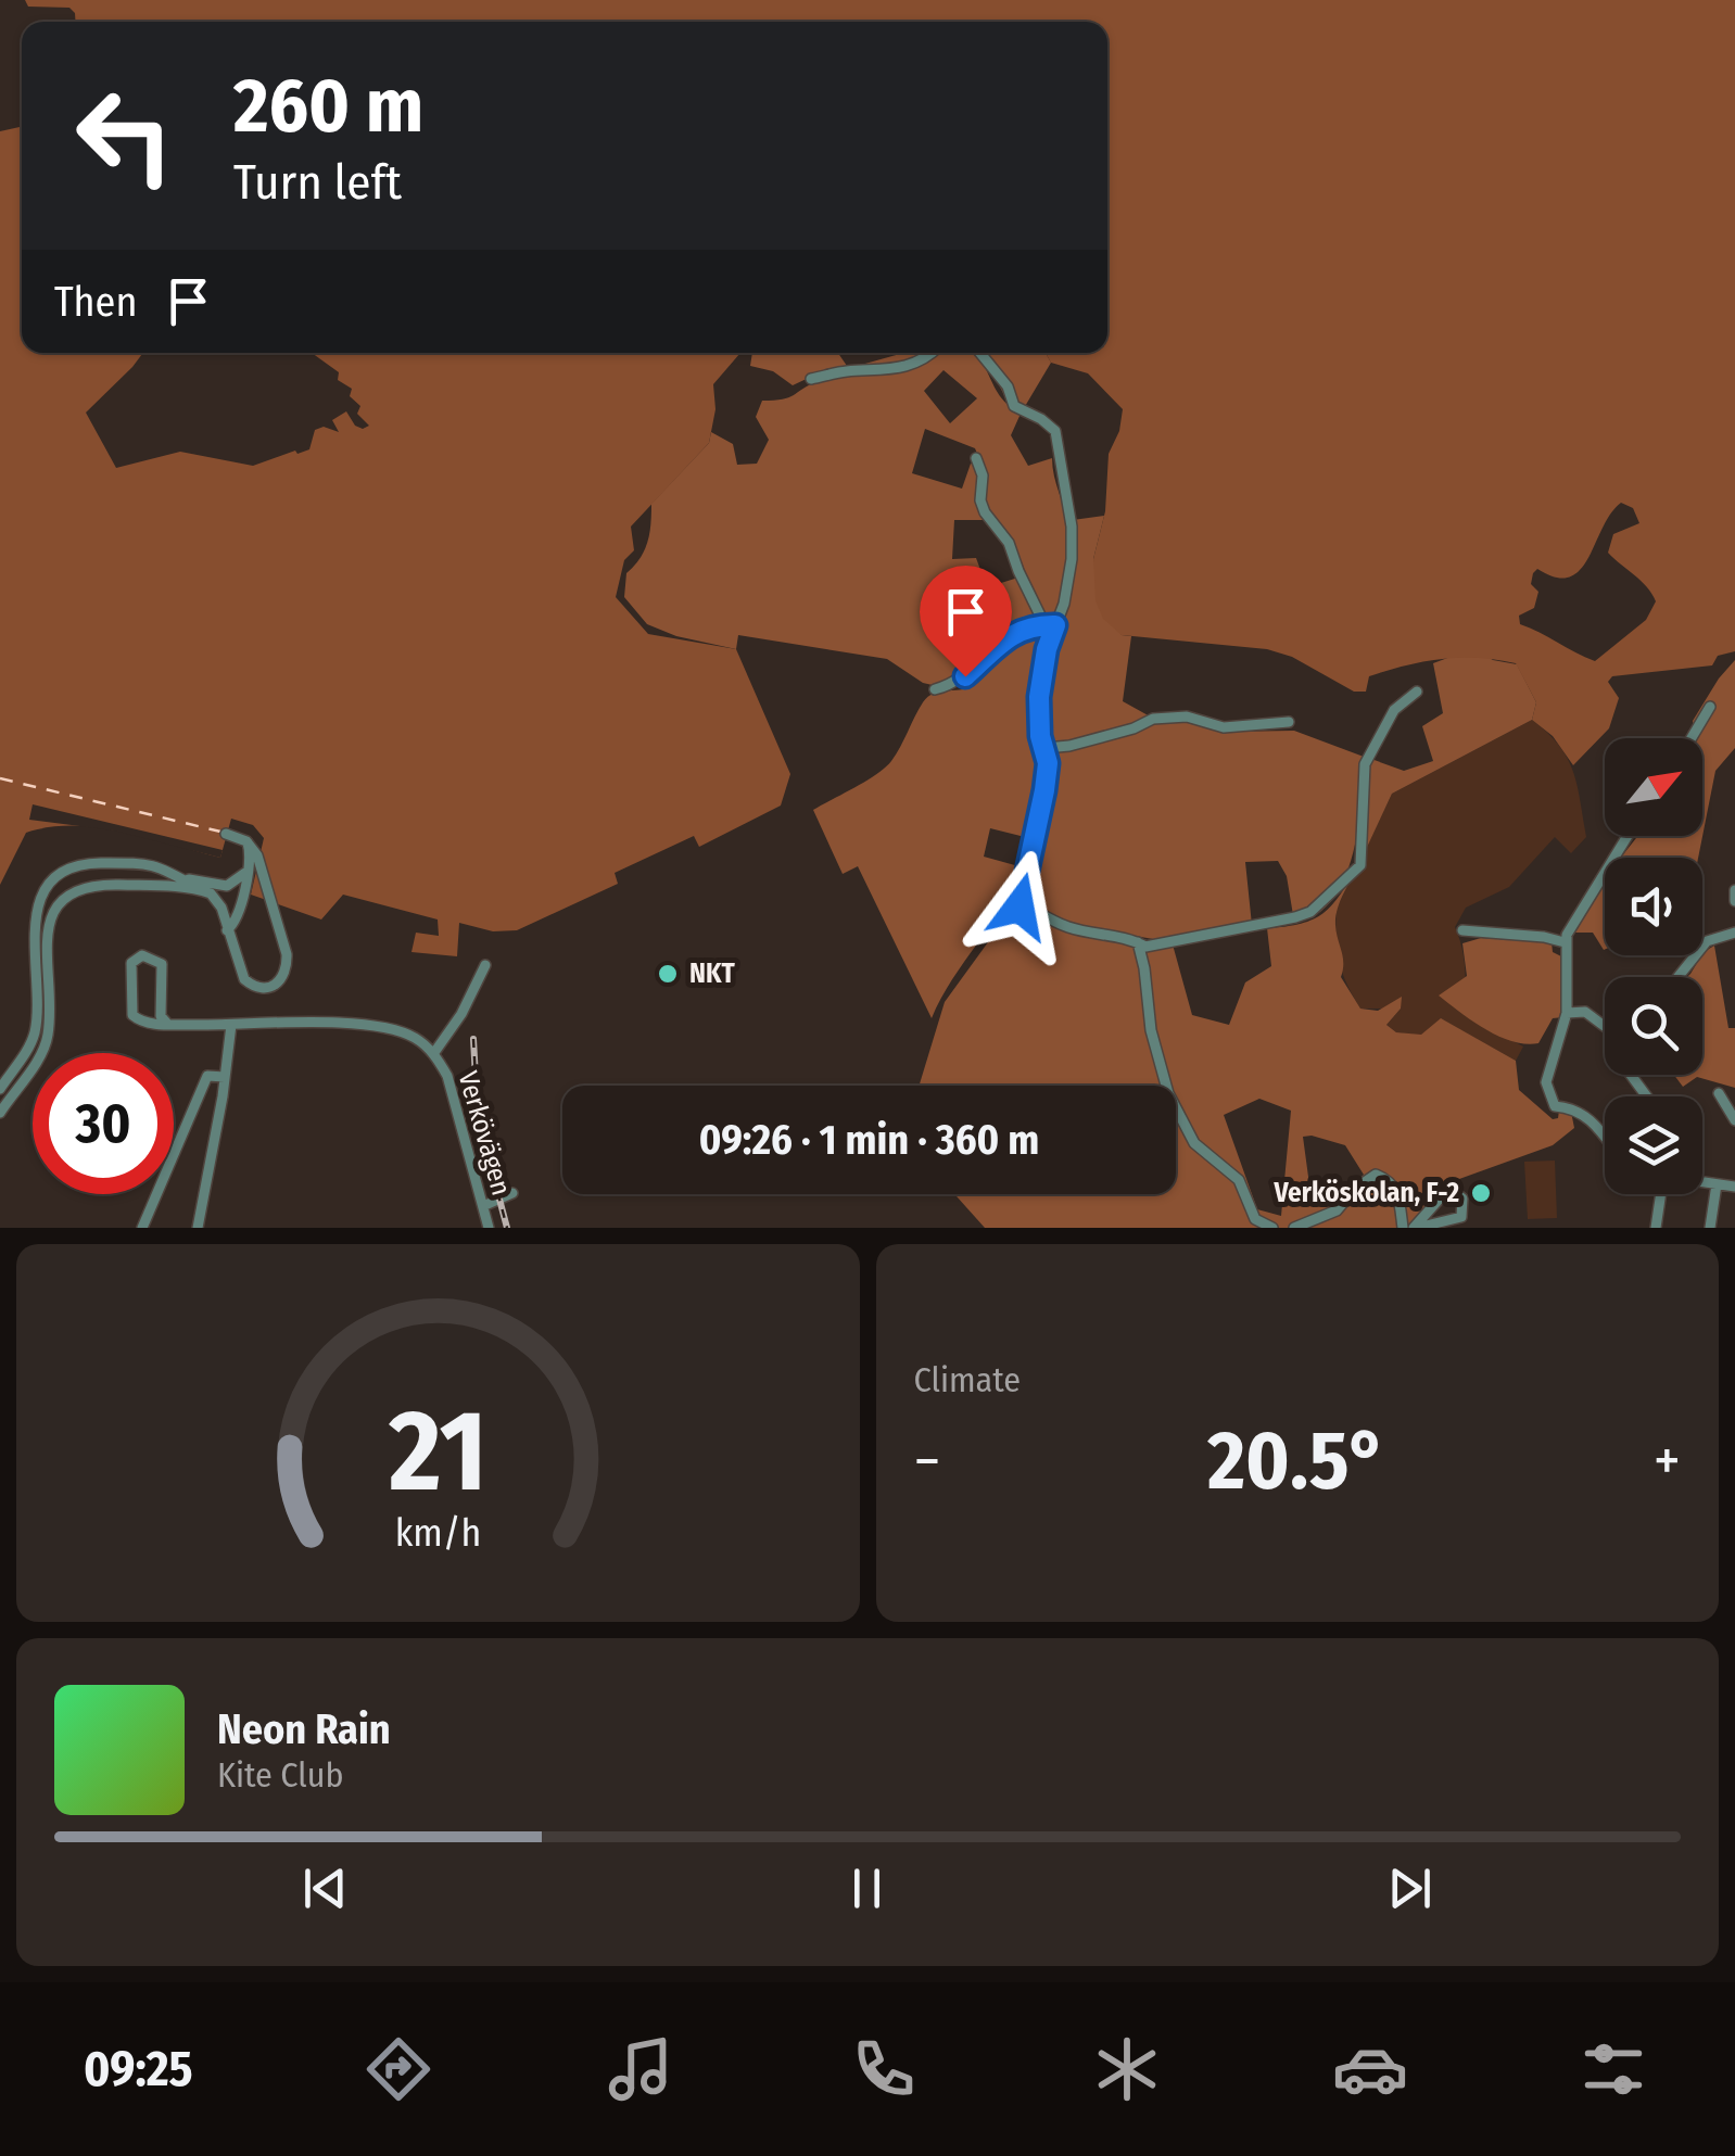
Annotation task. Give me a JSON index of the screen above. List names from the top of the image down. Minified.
{"streets":{"street":["Verkövägen"]},"places":["NKT","Verköskolan, F-2"],"north":"top right","page":{"turn":["260 m","Turn left"],"then":"Then","limit":"30","trip":"09:26 · 1 min · 360 m","tile":"Climate","heat":["−","20.5°","+"],"song":["Neon Rain","Kite Club"],"tabs":"09:25","gauge":["21","km/h"]}}
